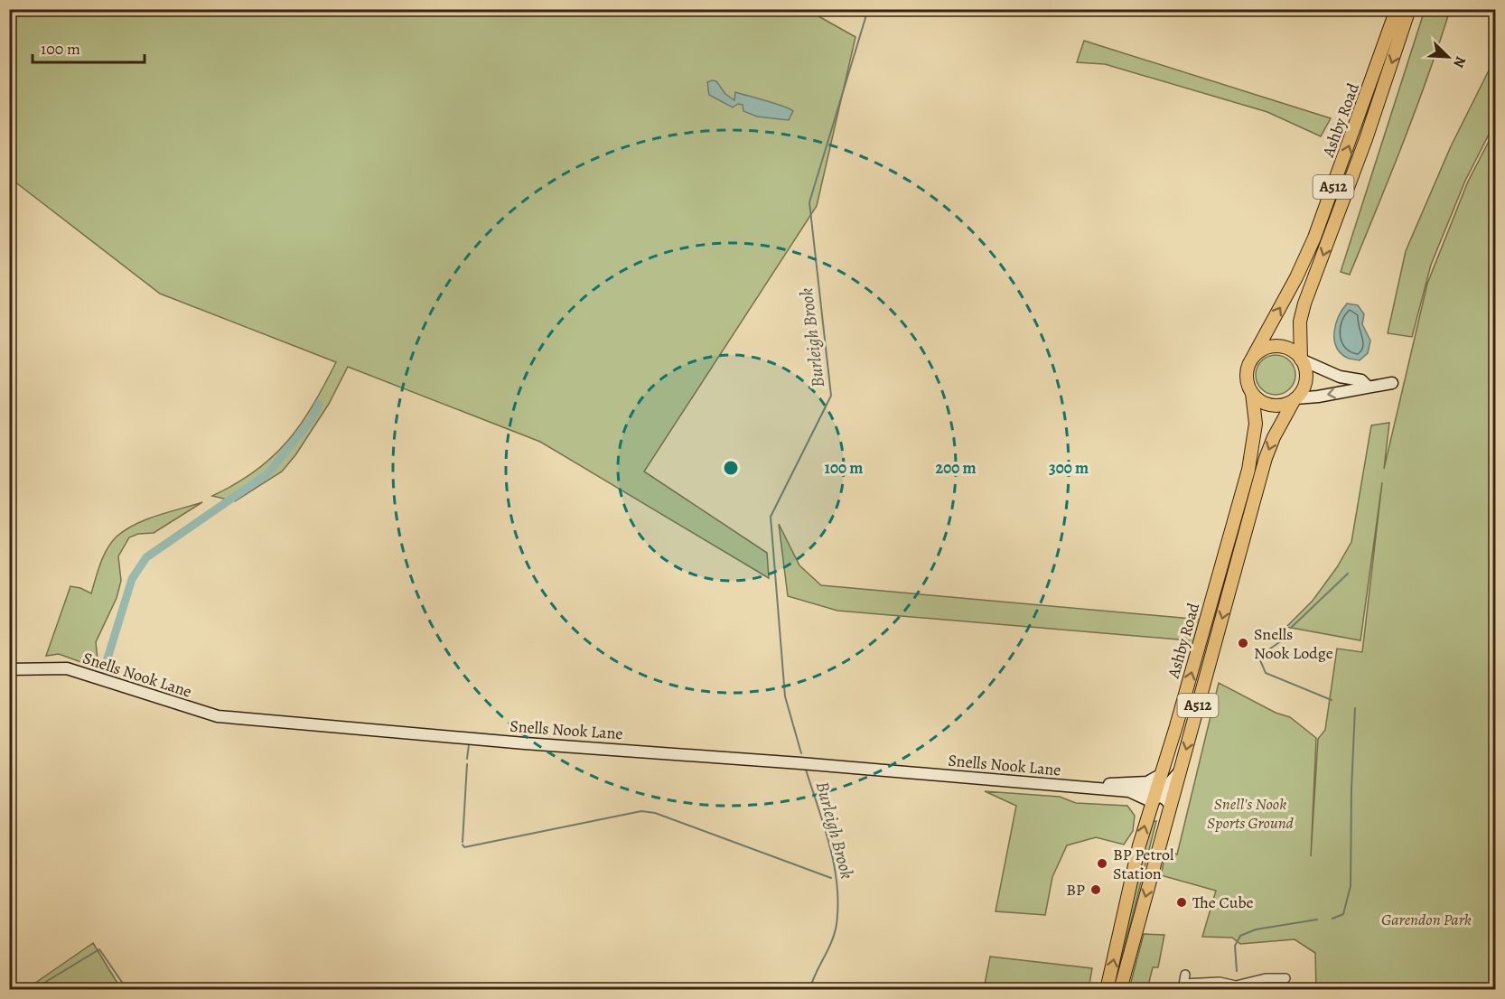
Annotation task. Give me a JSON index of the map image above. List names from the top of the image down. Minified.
{"streets":{"main road":["Ashby Road","A512"],"street":["Snells Nook Lane"]},"crossings":[["Ashby Road","Snells Nook Lane"]],"water":["Burleigh Brook"],"parks":["Snell's Nook Sports Ground","Garendon Park"],"places":["Snells Nook Lodge","BP Petrol Station","BP","The Cube"],"scale_bar":"100 m","north":"bottom right","rings":["100 m","200 m","300 m"]}
